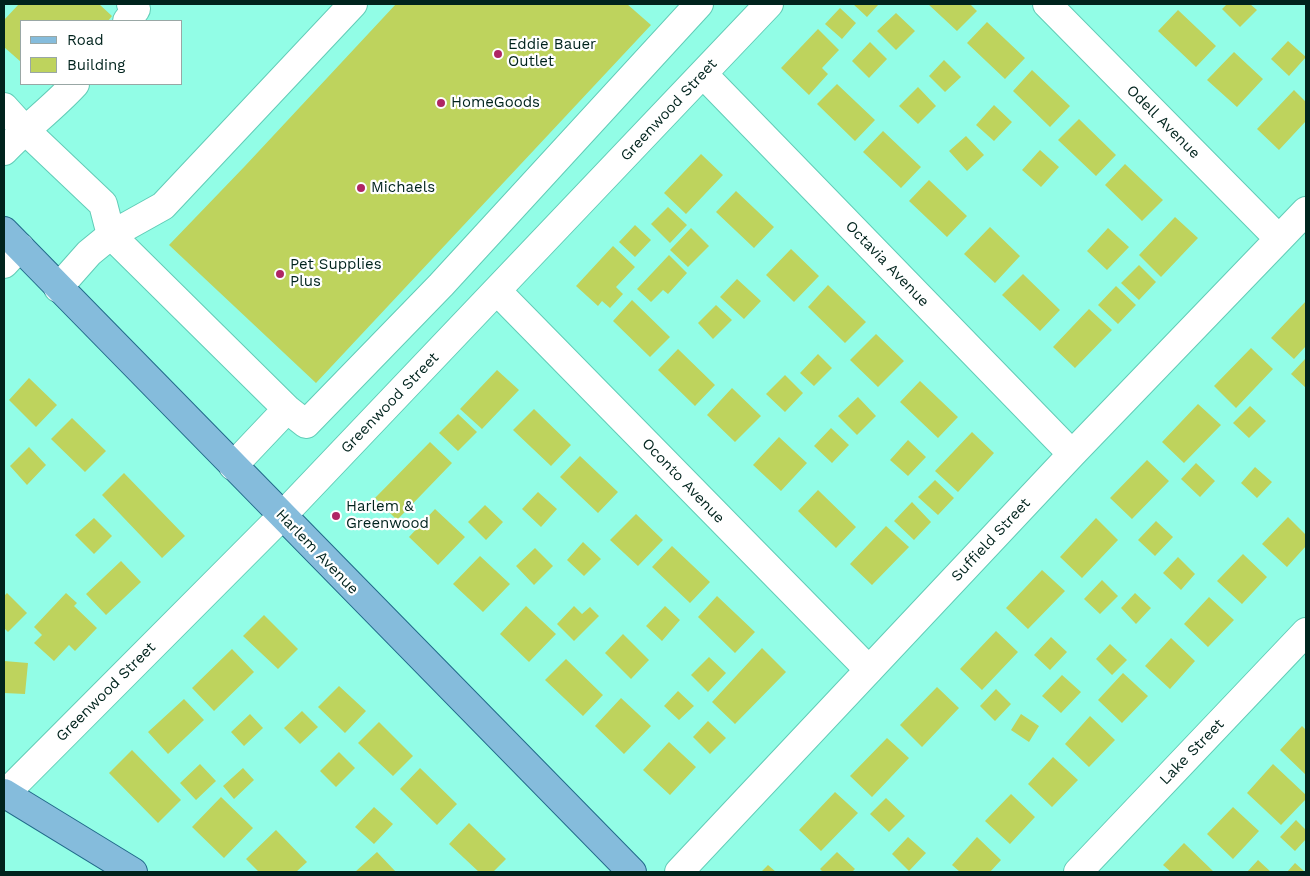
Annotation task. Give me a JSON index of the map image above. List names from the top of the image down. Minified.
{"streets":{"main road":["Harlem Avenue"],"street":["Greenwood Street","Odell Avenue","Octavia Avenue","Oconto Avenue","Suffield Street","Lake Street"]},"crossings":[["Greenwood Street","Octavia Avenue"],["Greenwood Street","Oconto Avenue"],["Greenwood Street","Harlem Avenue"],["Odell Avenue","Suffield Street"],["Octavia Avenue","Suffield Street"],["Oconto Avenue","Suffield Street"]],"places":["Eddie Bauer Outlet","HomeGoods","Michaels","Pet Supplies Plus","Harlem & Greenwood"],"legend":["Road","Building"]}
